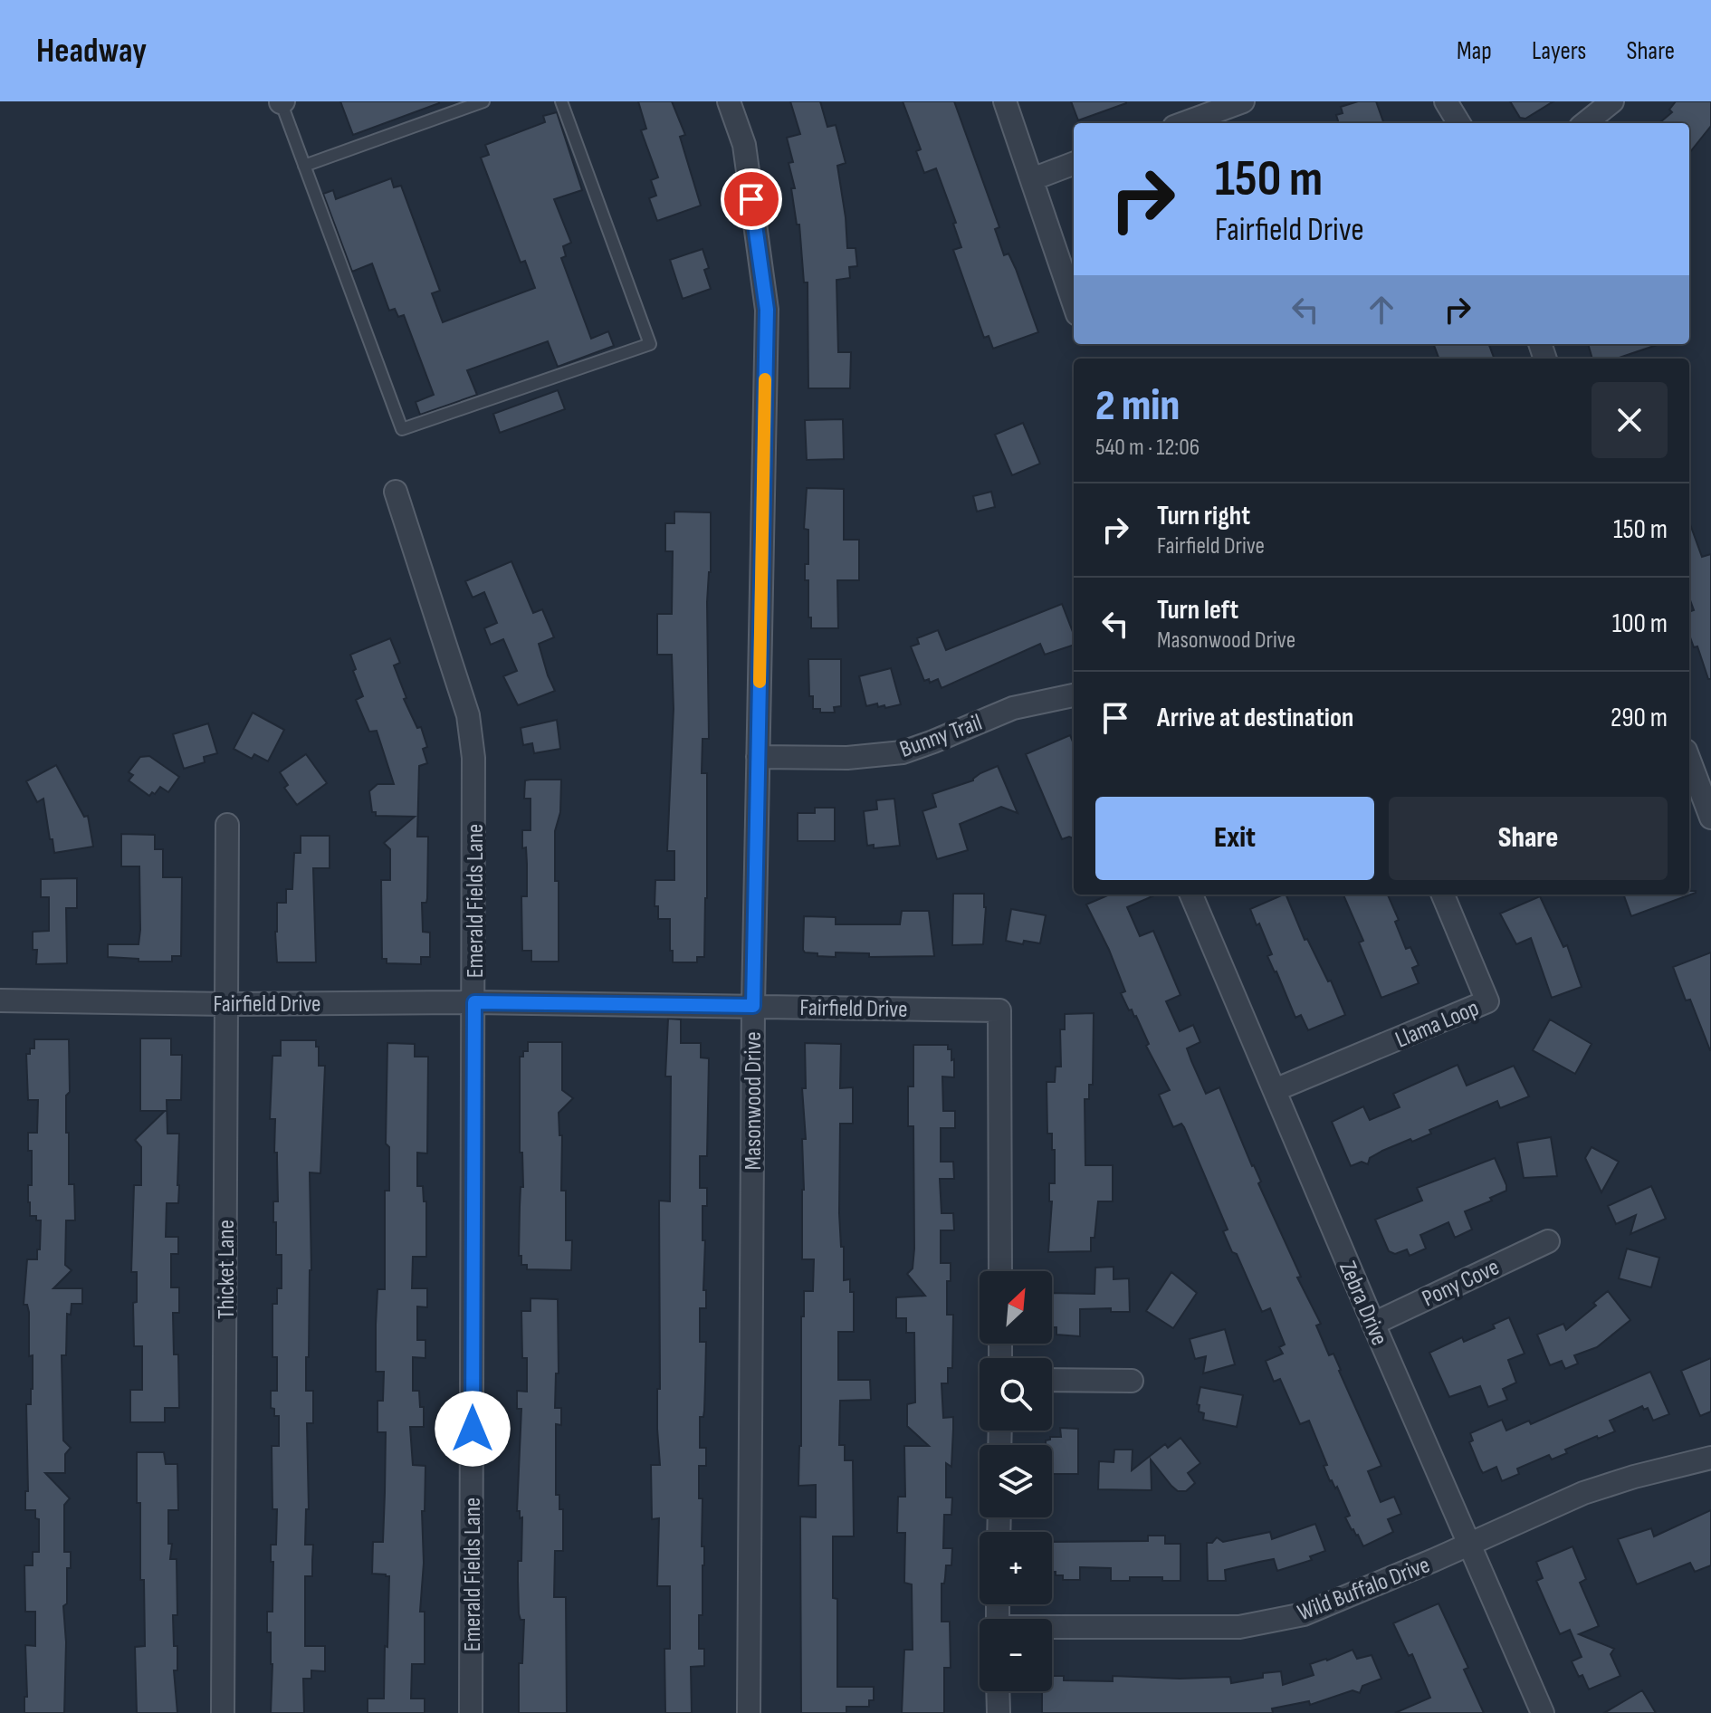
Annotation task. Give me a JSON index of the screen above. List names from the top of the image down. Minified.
{"streets":{"street":["Bunny Trail","Emerald Fields Lane","Fairfield Drive","Llama Loop","Masonwood Drive","Thicket Lane","Pony Cove","Zebra Drive","Wild Buffalo Drive"]},"crossings":[["Bunny Trail","Masonwood Drive"],["Emerald Fields Lane","Fairfield Drive"],["Fairfield Drive","Masonwood Drive"],["Fairfield Drive","Thicket Lane"],["Llama Loop","Zebra Drive"],["Pony Cove","Zebra Drive"],["Zebra Drive","Wild Buffalo Drive"]],"north":"top right","page":{"header":"Headway","nav":["Map","Layers","Share"],"turn":["150 m","Fairfield Drive"],"heading":["2 min","540 m · 12:06"],"list":[{"name":"Turn right","note":"Fairfield Drive","value":"150 m"},{"name":"Turn left","note":"Masonwood Drive","value":"100 m"},{"name":"Arrive at destination","value":"290 m"}],"buttons":["Exit","Share"],"map_buttons":["+","−"]}}
